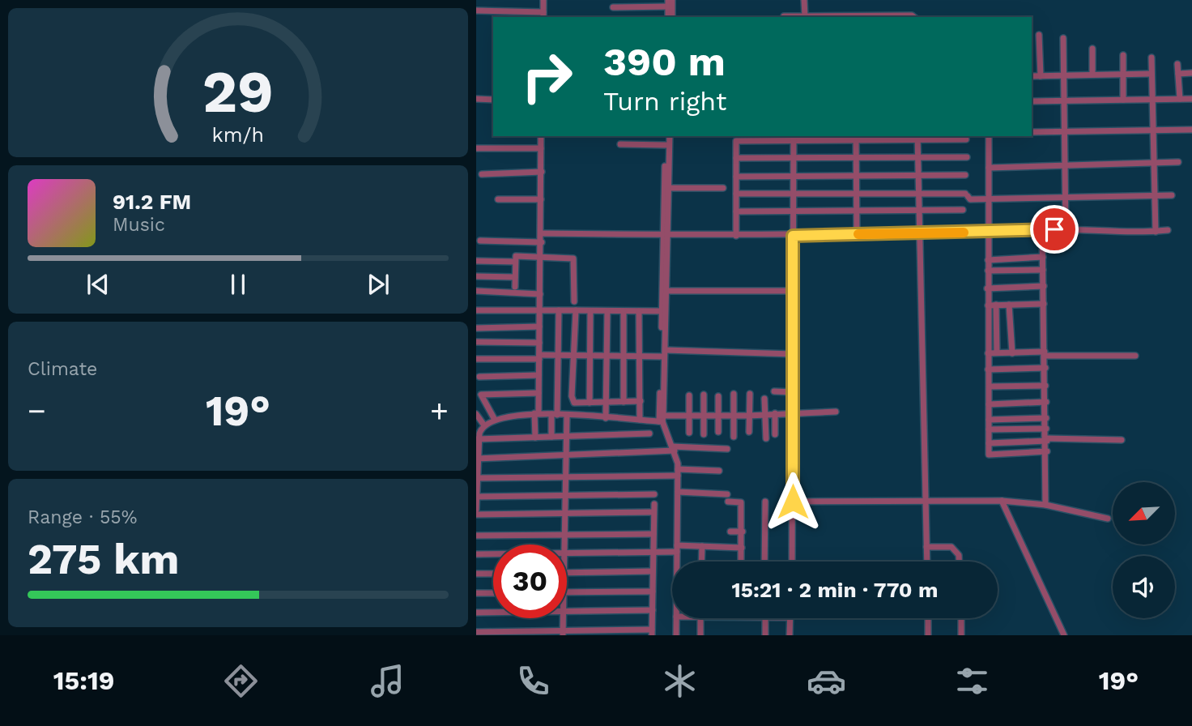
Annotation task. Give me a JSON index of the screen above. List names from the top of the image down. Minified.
{"north":"bottom left","page":{"turn":["390 m","Turn right"],"song":["91.2 FM","Music"],"tile":["Climate",["Range · 55%","275 km"]],"heat":["−","19°","+"],"limit":"30","trip":"15:21 · 2 min · 770 m","tabs":["15:19","19°"],"gauge":["29","km/h"]}}
